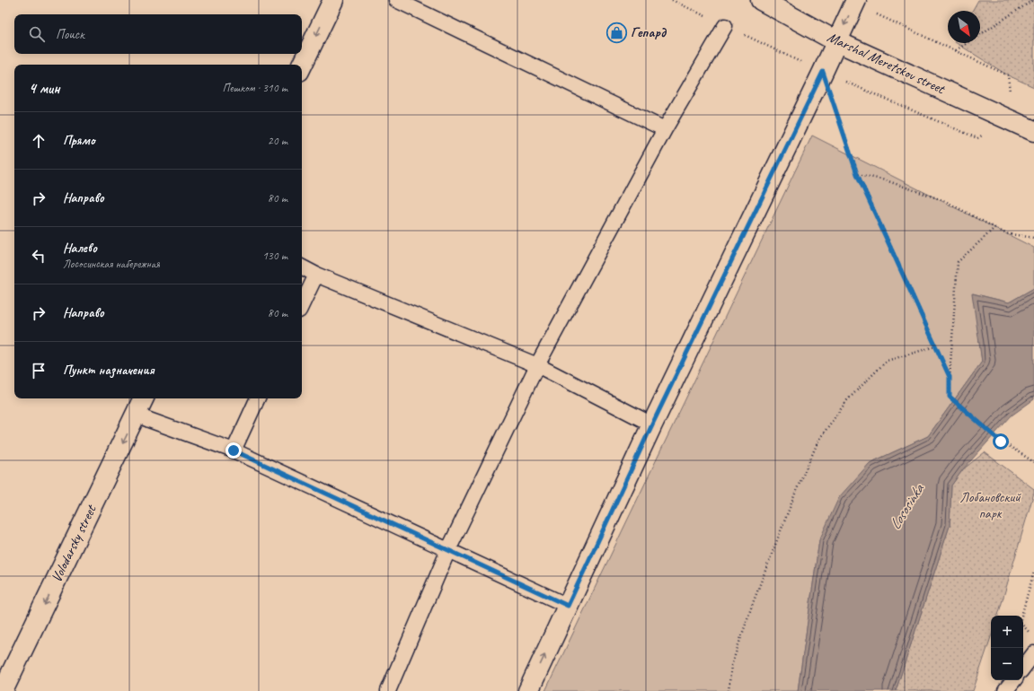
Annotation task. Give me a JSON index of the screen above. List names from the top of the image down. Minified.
{"streets":{"street":["Marshal Meretskov street","Volodarsky street"]},"one_way":["Volodarsky street"],"water":["Lososinka"],"parks":["Лобановский парк"],"places":{"shop":["Гепард"]},"north":"bottom right","page":{"search":"Поиск","heading":["4 мин","Пешком · 310 m"],"list":[["Прямо","20 m"],["Направо","80 m"],["Налево","Лососинская набережная","130 m"],["Направо","80 m"],"Пункт назначения"],"map_buttons":["+","−"]}}
